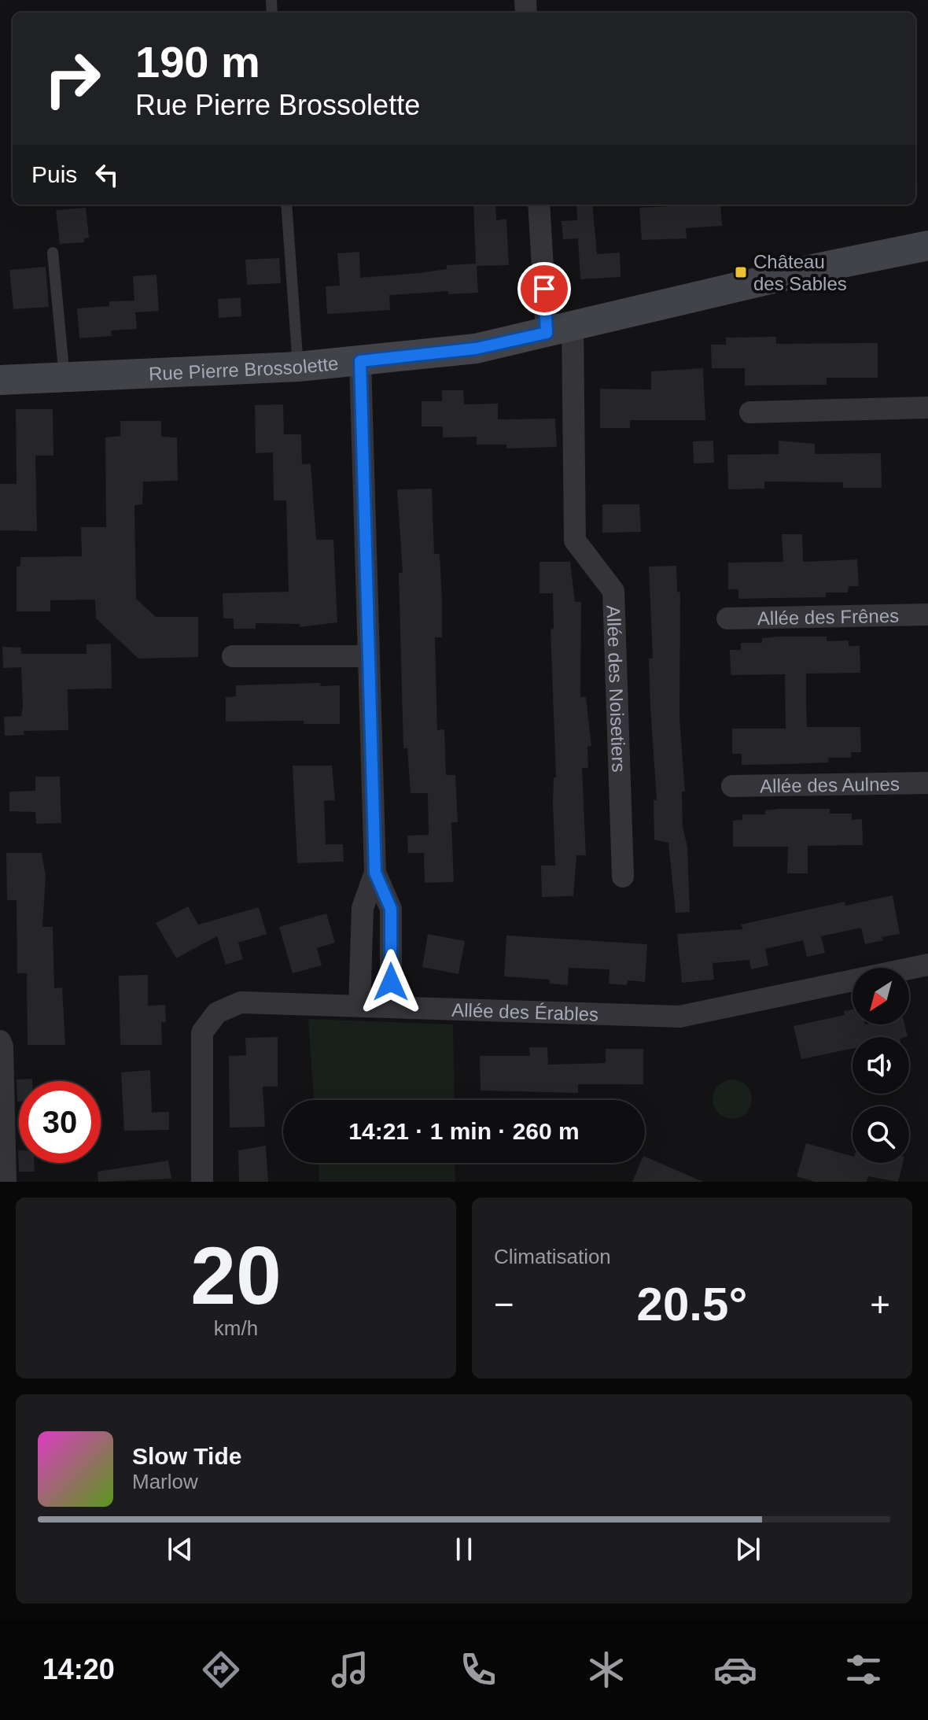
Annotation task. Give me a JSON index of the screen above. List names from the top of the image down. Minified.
{"streets":{"street":["Rue Pierre Brossolette","Allée des Frênes","Allée des Noisetiers","Allée des Aulnes","Allée des Érables"]},"crossings":[["Rue Pierre Brossolette","Allée des Noisetiers"]],"places":{"transit":["Château des Sables"]},"north":"bottom left","page":{"turn":["190 m","Rue Pierre Brossolette"],"then":"Puis","limit":"30","trip":"14:21 · 1 min · 260 m","tile":[["20","km/h"],"Climatisation"],"heat":["−","20.5°","+"],"song":["Slow Tide","Marlow"],"tabs":"14:20"}}
